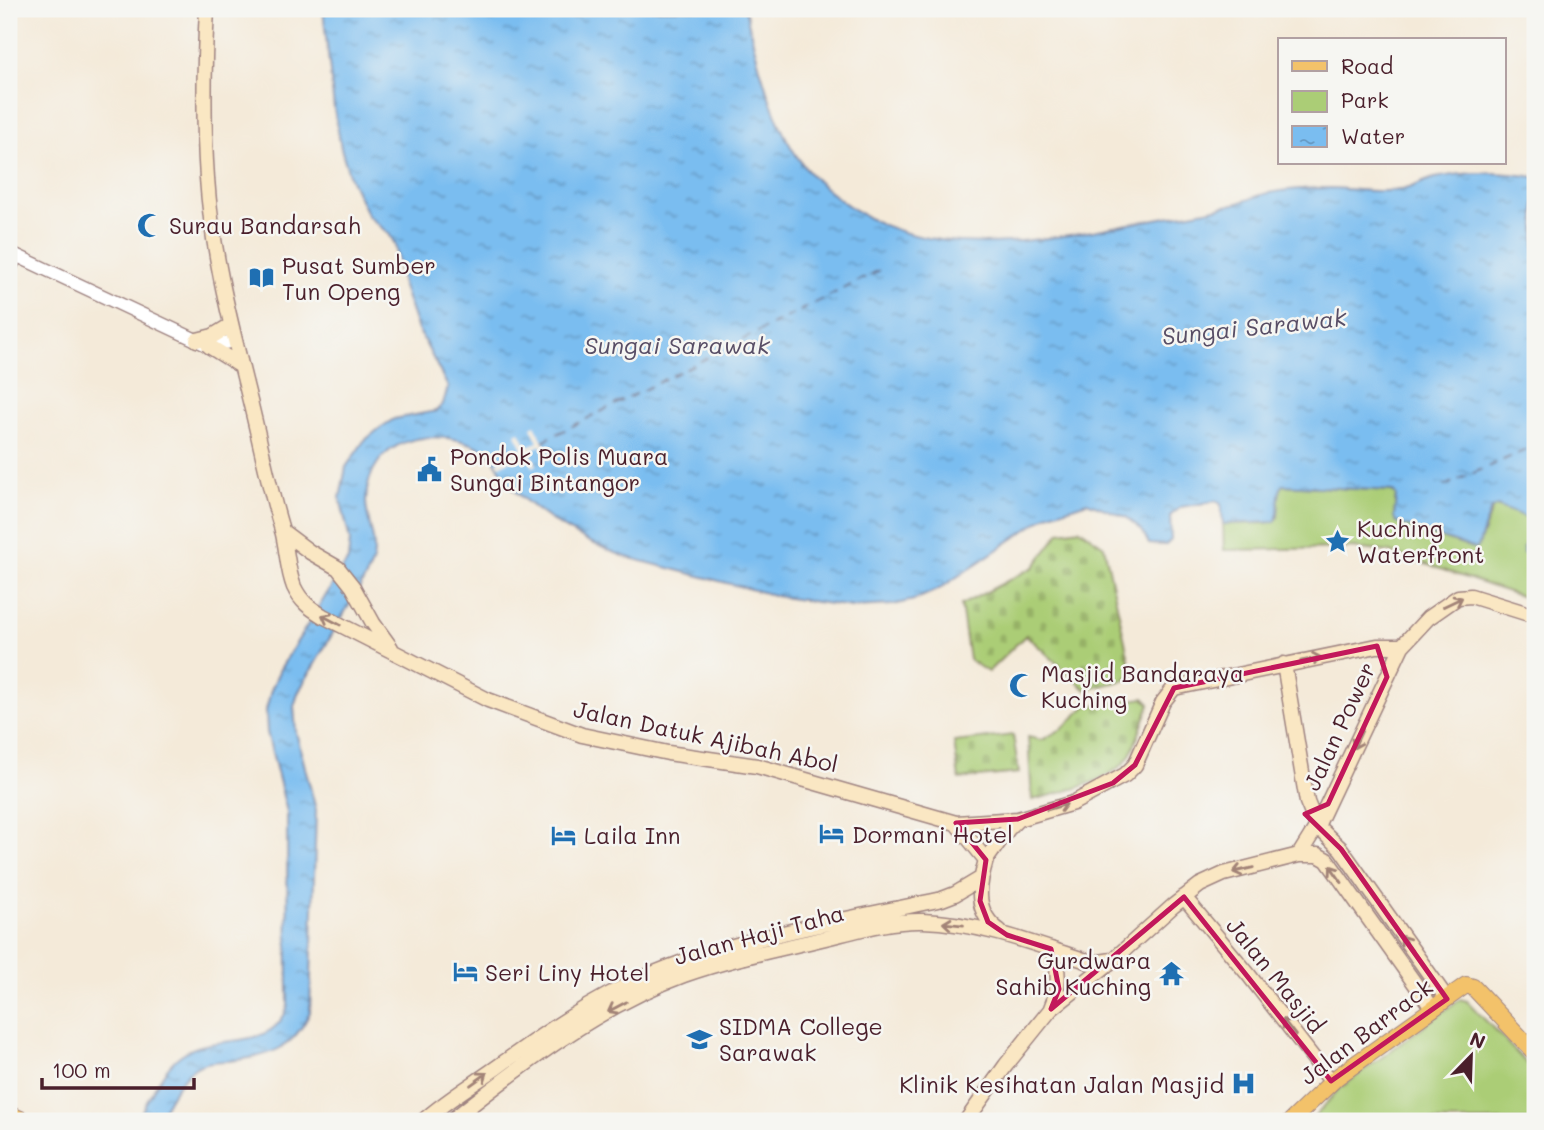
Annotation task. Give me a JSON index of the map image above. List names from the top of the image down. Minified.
{"streets":{"main road":["Jalan Power","Jalan Datuk Ajibah Abol","Jalan Haji Taha","Jalan Masjid","Jalan Barrack"]},"crossings":[["Jalan Power","Jalan Datuk Ajibah Abol"],["Jalan Masjid","Jalan Barrack"]],"one_way":["Jalan Masjid"],"water":["Sungai Sarawak"],"places":{"mosque":["Surau Bandarsah","Masjid Bandaraya Kuching"],"library":["Pusat Sumber Tun Openg"],"public building":["Pondok Polis Muara Sungai Bintangor"],"place":["Kuching Waterfront"],"hotel":["Dormani Hotel","Laila Inn","Seri Liny Hotel"],"temple":["Gurdwara Sahib Kuching"],"school or university":["SIDMA College Sarawak"],"hospital":["Klinik Kesihatan Jalan Masjid"]},"legend":["Road","Park","Water"],"scale_bar":"100 m","north":"top right"}
